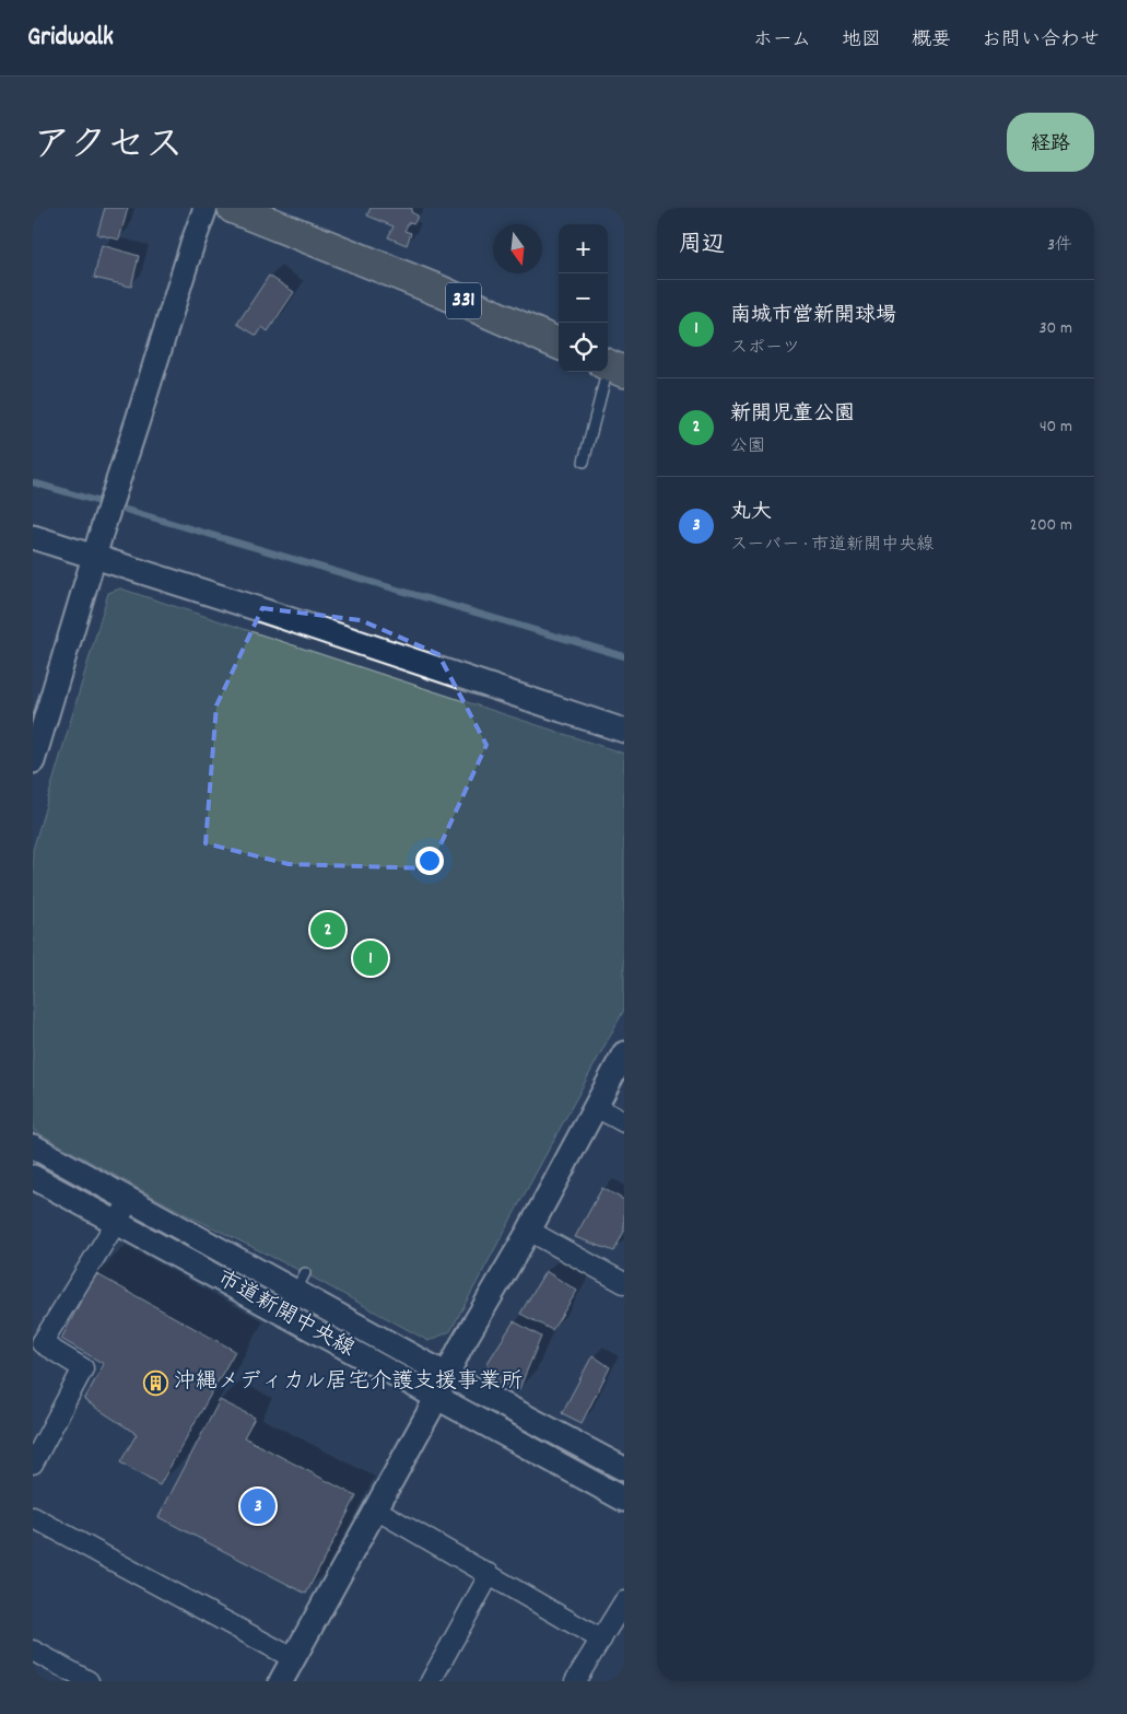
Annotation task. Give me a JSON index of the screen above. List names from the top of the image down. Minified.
{"streets":{"highway":["331"],"street":["市道新開中央線"]},"places":{"building":["沖縄メディカル居宅介護支援事業所"]},"north":"bottom","page":{"header":"Gridwalk","nav":["ホーム","地図","概要","お問い合わせ"],"title":"アクセス","buttons":"経路","heading":["周辺","3件"],"map_buttons":["+","−"],"list":[{"mark":"1","name":"南城市営新開球場","note":"スポーツ","value":"30 m"},{"mark":"2","name":"新開児童公園","note":"公園","value":"40 m"},{"mark":"3","name":"丸大","note":"スーパー · 市道新開中央線","value":"200 m"}],"pins":["2","1","3"]}}
